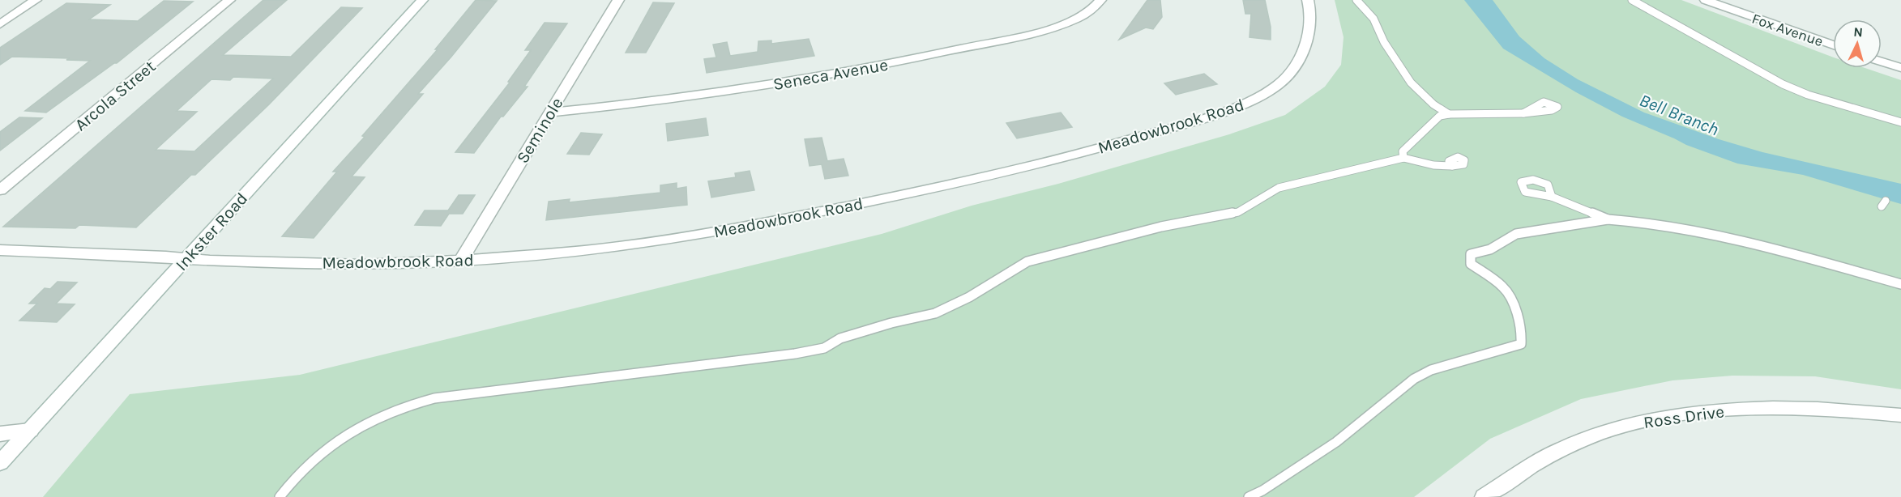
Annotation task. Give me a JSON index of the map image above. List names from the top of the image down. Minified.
{"streets":{"street":["Fox Avenue","Seneca Avenue","Arcola Street","Meadowbrook Road","Seminole","Inkster Road","Ross Drive"]},"crossings":[["Seneca Avenue","Seminole"],["Meadowbrook Road","Seminole"],["Meadowbrook Road","Inkster Road"]],"water":["Bell Branch"],"north":"top"}
